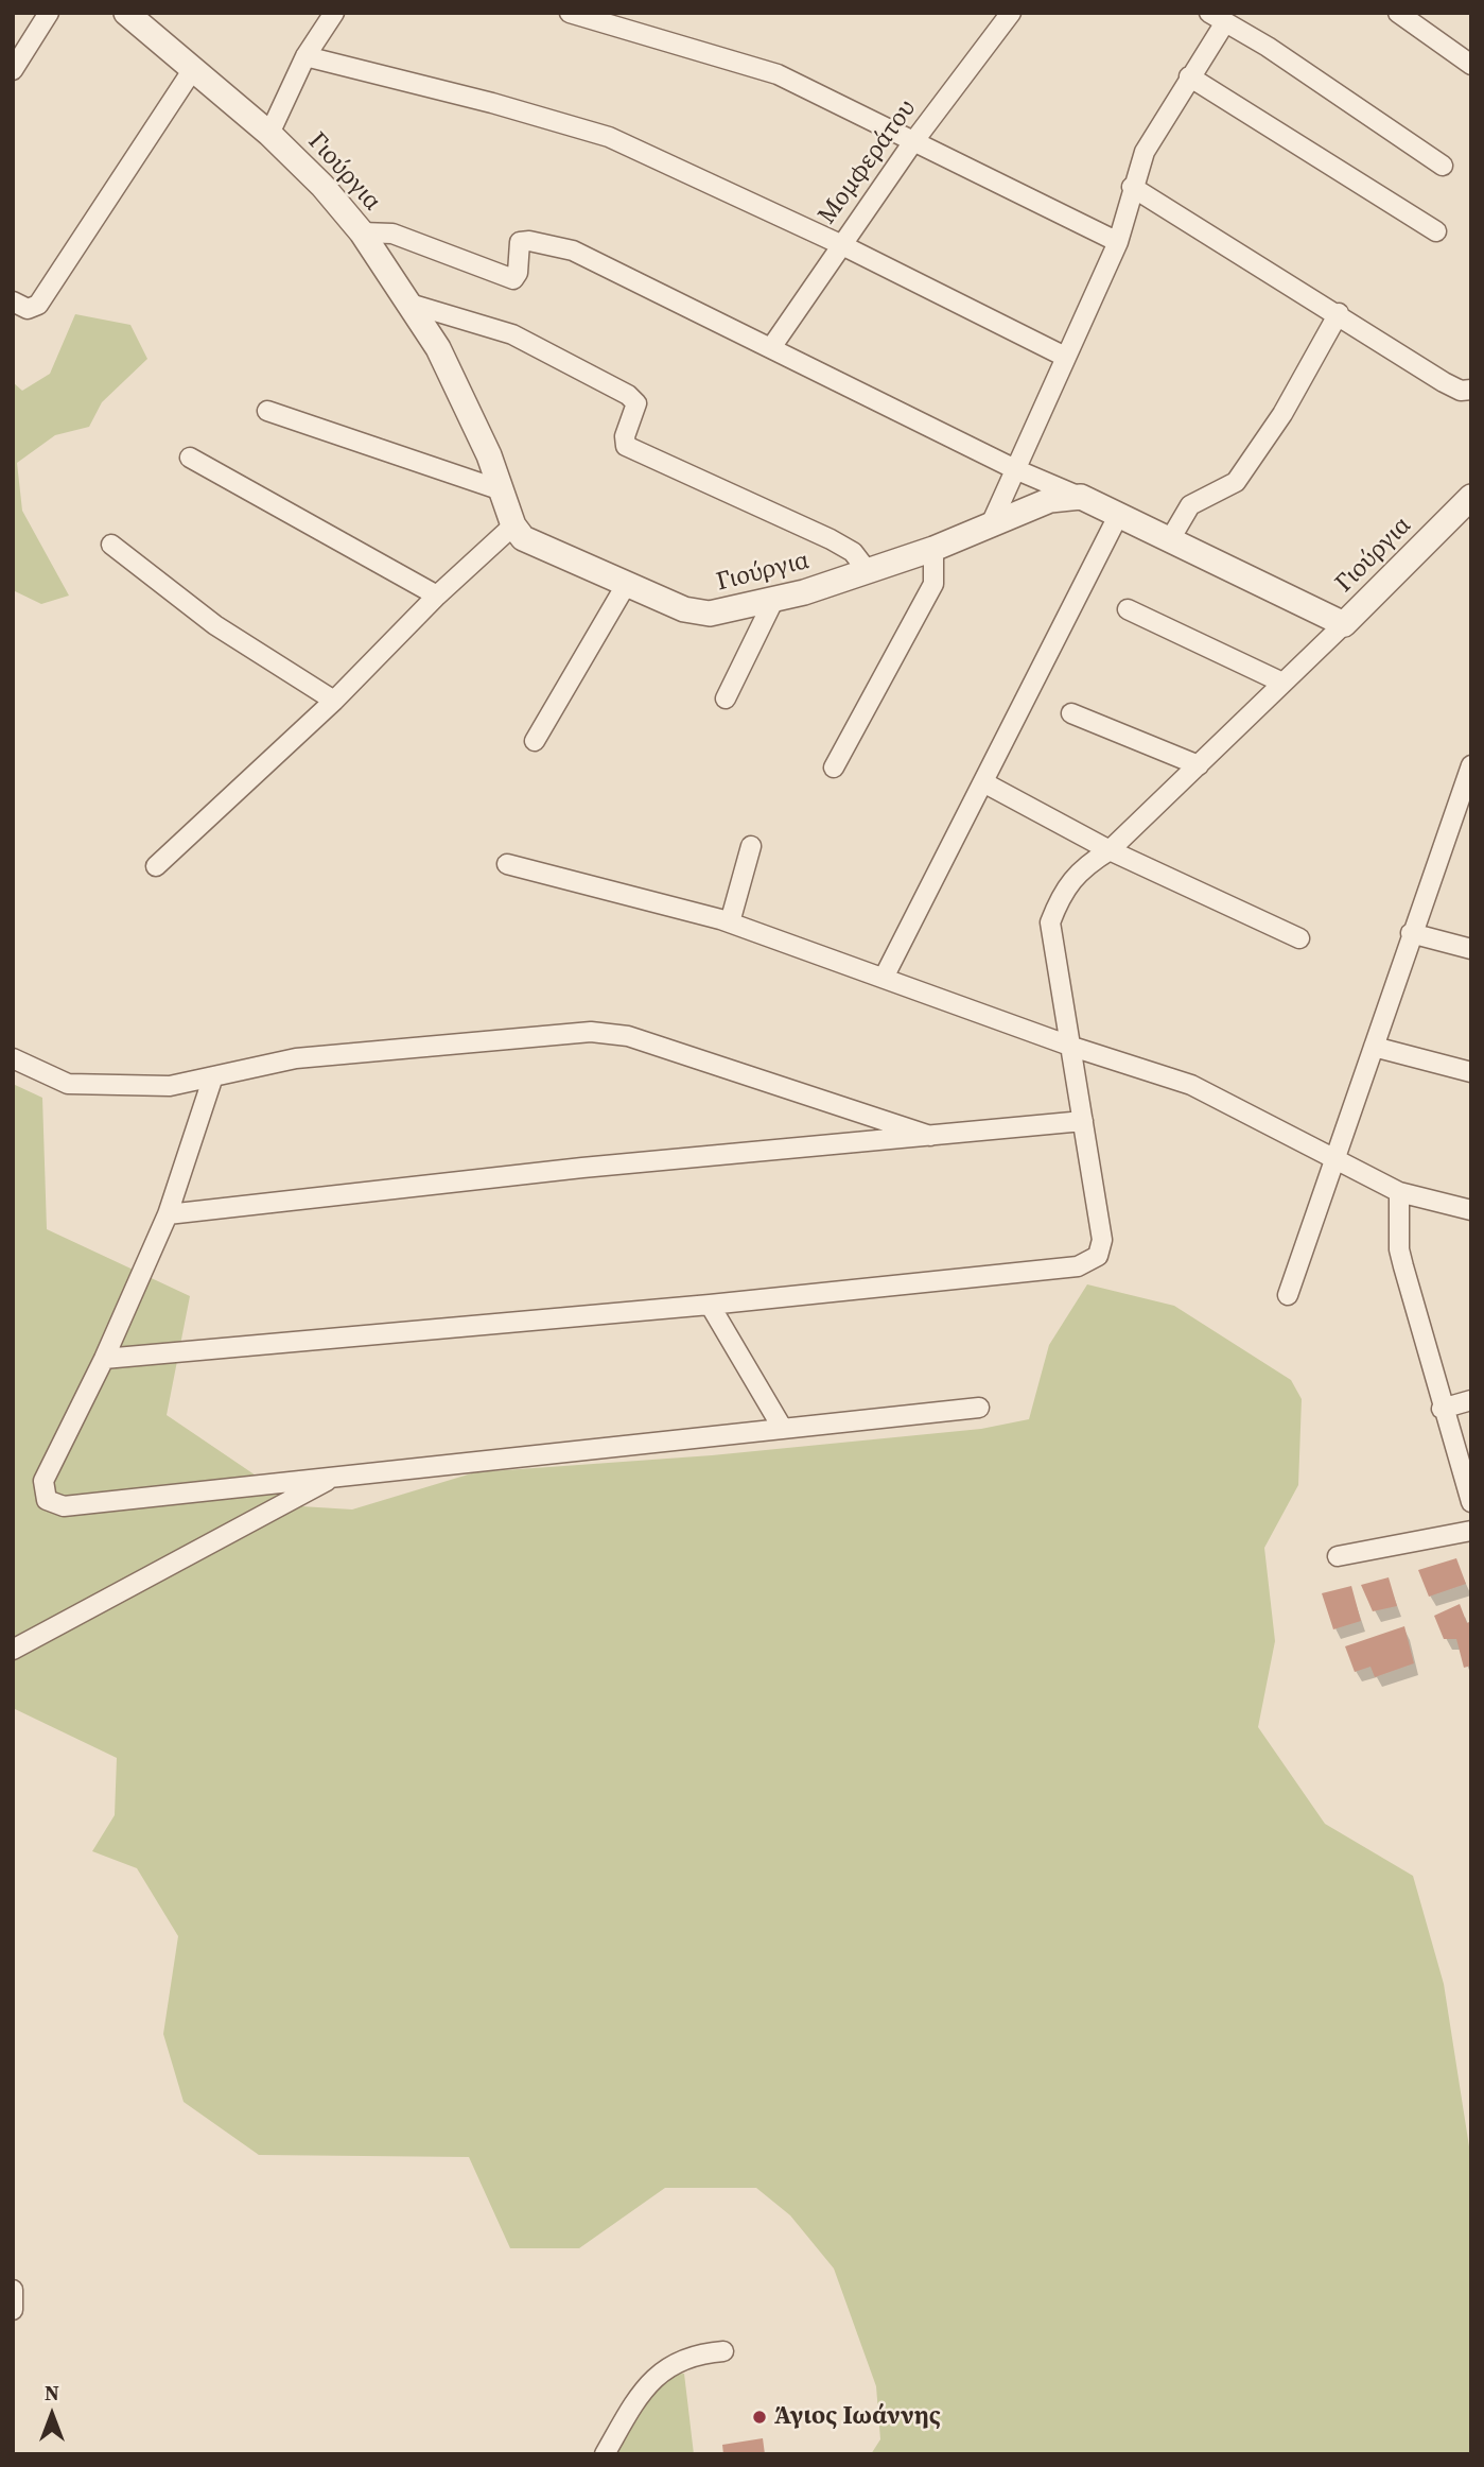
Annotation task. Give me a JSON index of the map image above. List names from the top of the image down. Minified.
{"streets":{"street":["Μομφεράτου","Γιούργια"]},"places":["Άγιος Ιωάννης"],"north":"top"}
